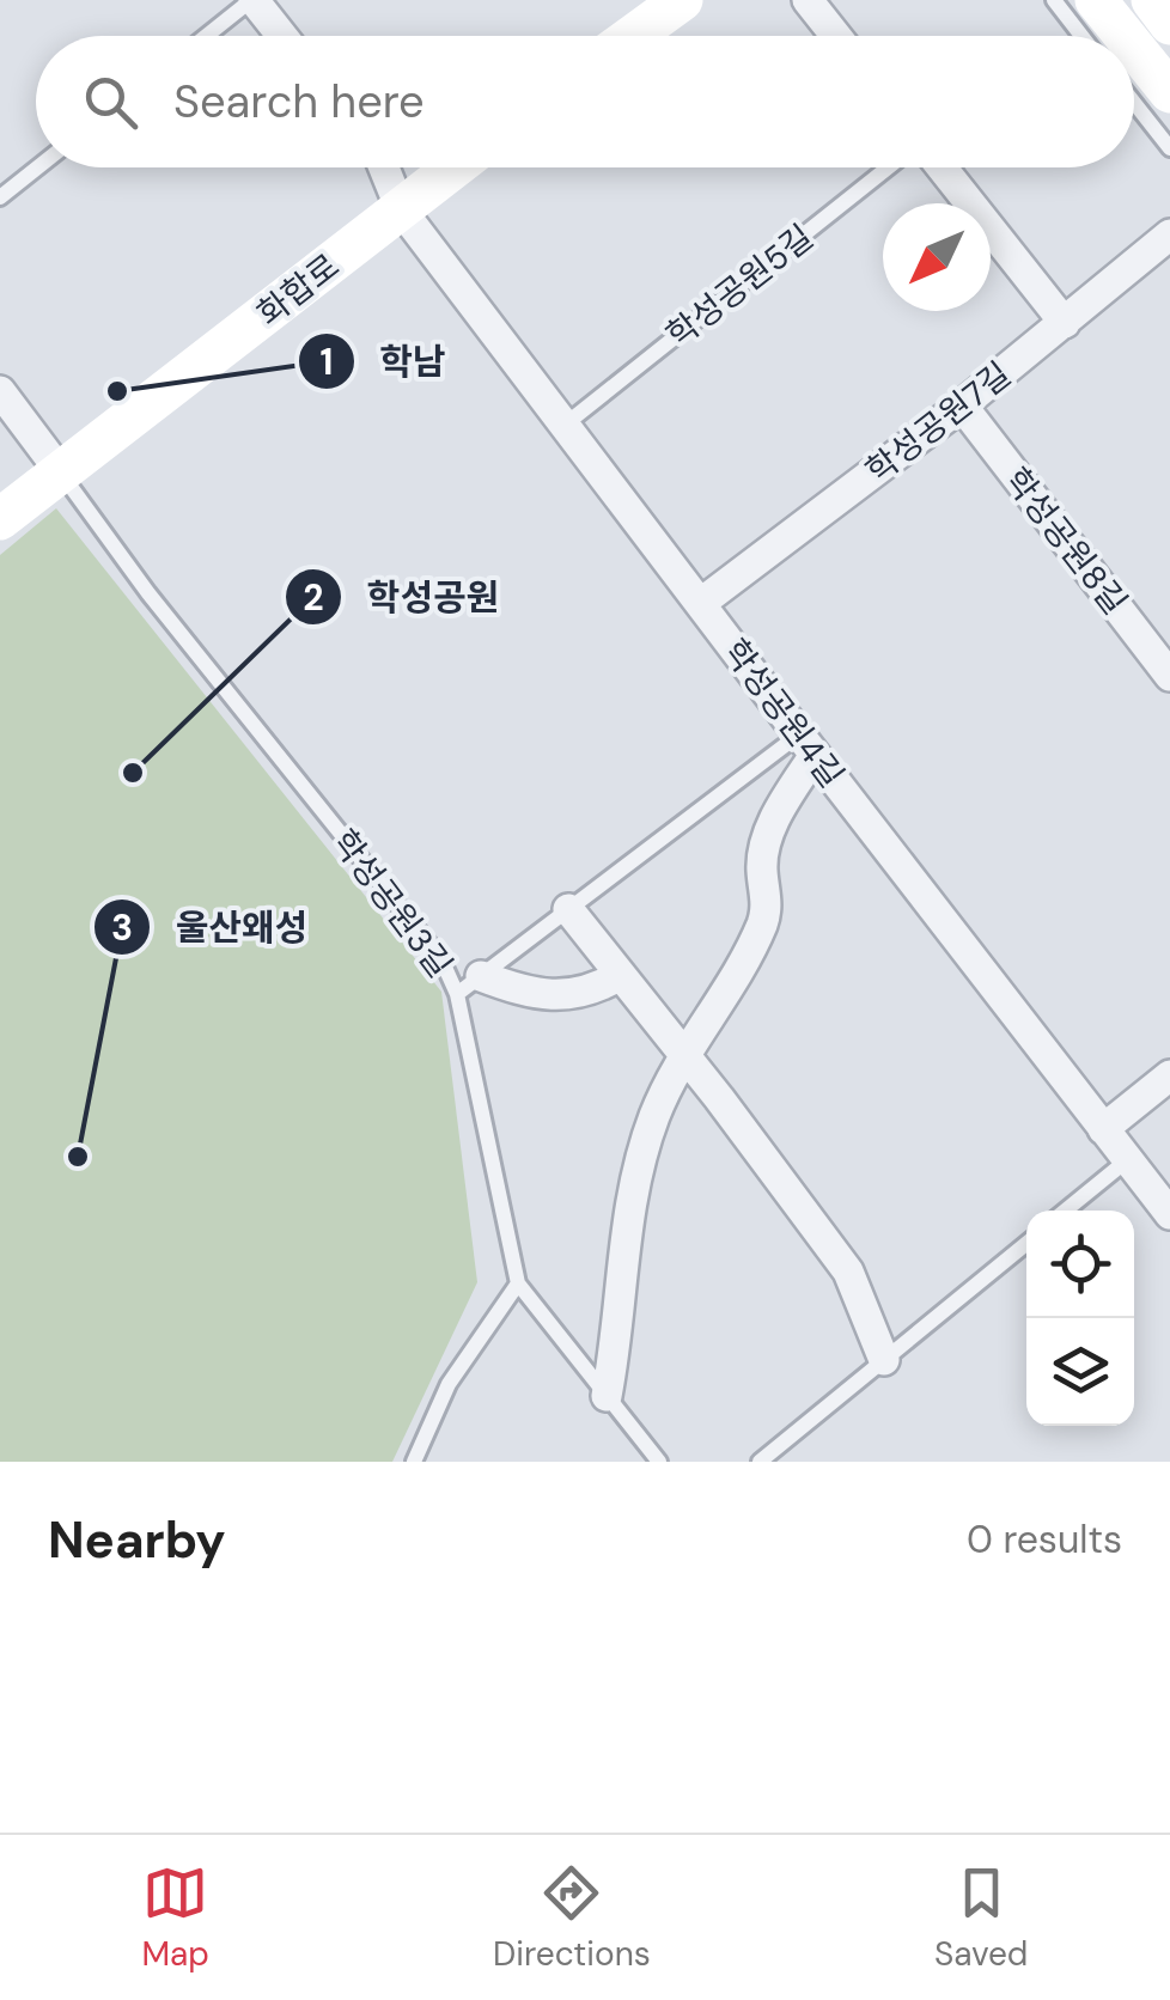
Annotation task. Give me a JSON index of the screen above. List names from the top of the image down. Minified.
{"streets":{"main road":["화합로"],"street":["학성공원7길","학성공원8길","학성공원4길"],"lane":["학성공원5길","학성공원3길"]},"crossings":[["학성공원5길","학성공원4길"],["화합로","학성공원4길"],["화합로","학성공원3길"],["학성공원7길","학성공원8길"],["학성공원7길","학성공원4길"]],"places":["학남","학성공원","울산왜성"],"north":"bottom left","page":{"search":"Search here","heading":["Nearby","0 results"],"nav":["Map","Directions","Saved"]}}
